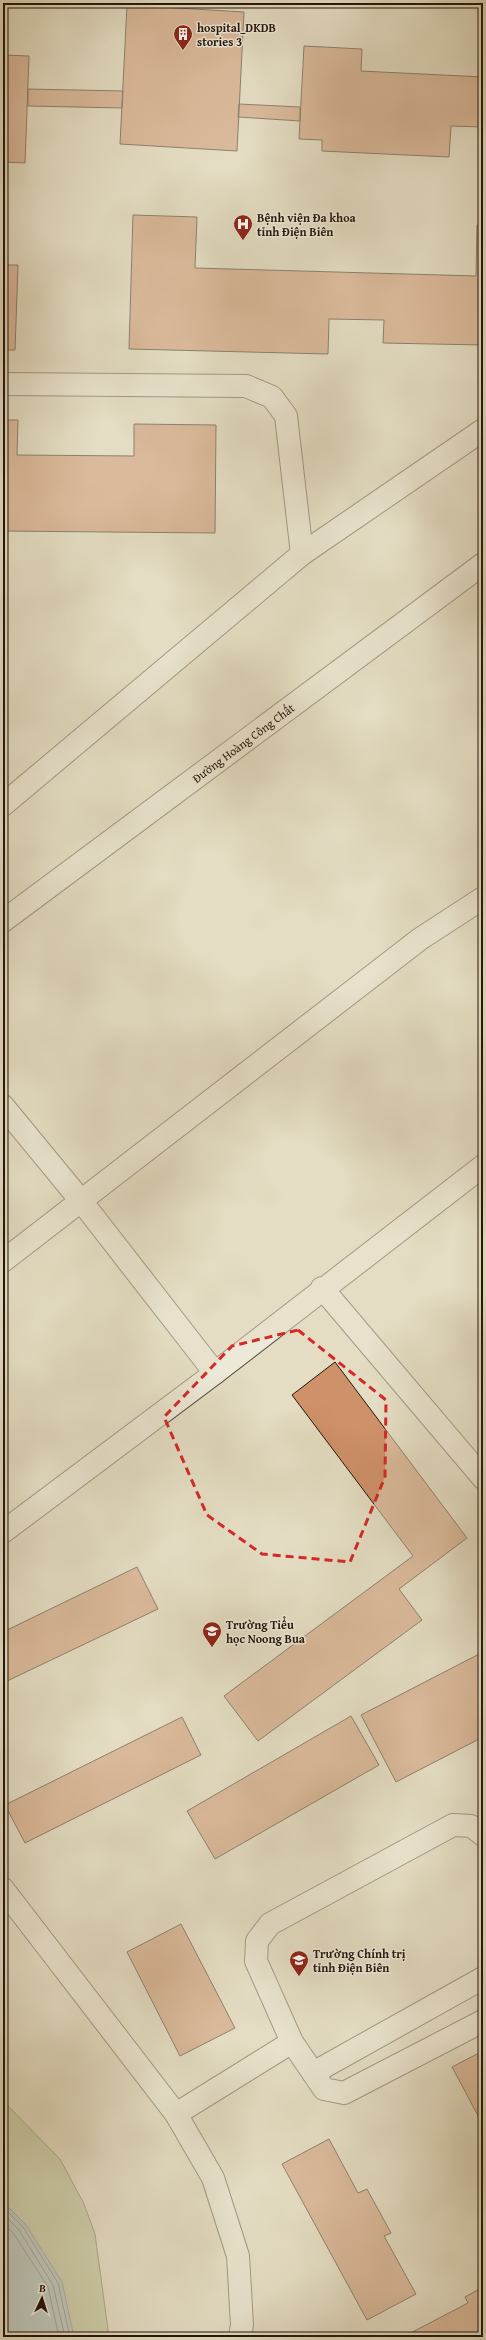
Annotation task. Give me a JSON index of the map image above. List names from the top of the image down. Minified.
{"streets":{"street":["Đường Hoàng Công Chất"]},"places":{"building":["hospital_DKDB stories 3"],"hospital":["Bệnh viện Đa khoa tỉnh Điện Biên"],"school or university":["Trường Tiểu học Noong Bua","Trường Chính trị tỉnh Điện Biên"]},"north":"top"}
